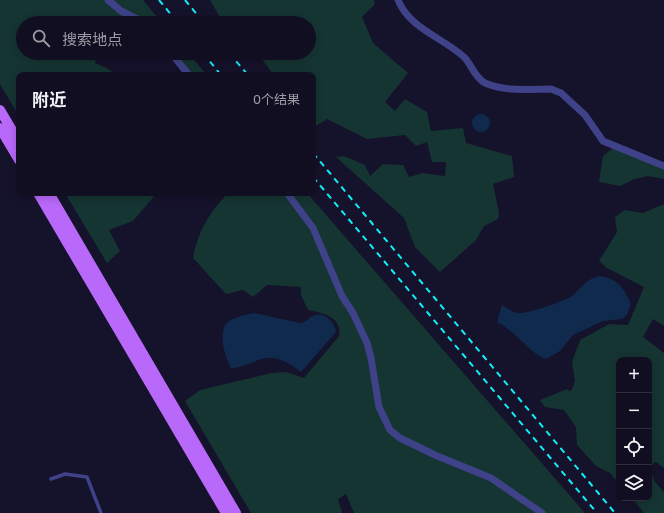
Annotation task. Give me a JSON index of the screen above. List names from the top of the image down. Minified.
{"page":{"search":"搜索地点","heading":["附近","0个结果"],"map_buttons":["+","−"]}}
